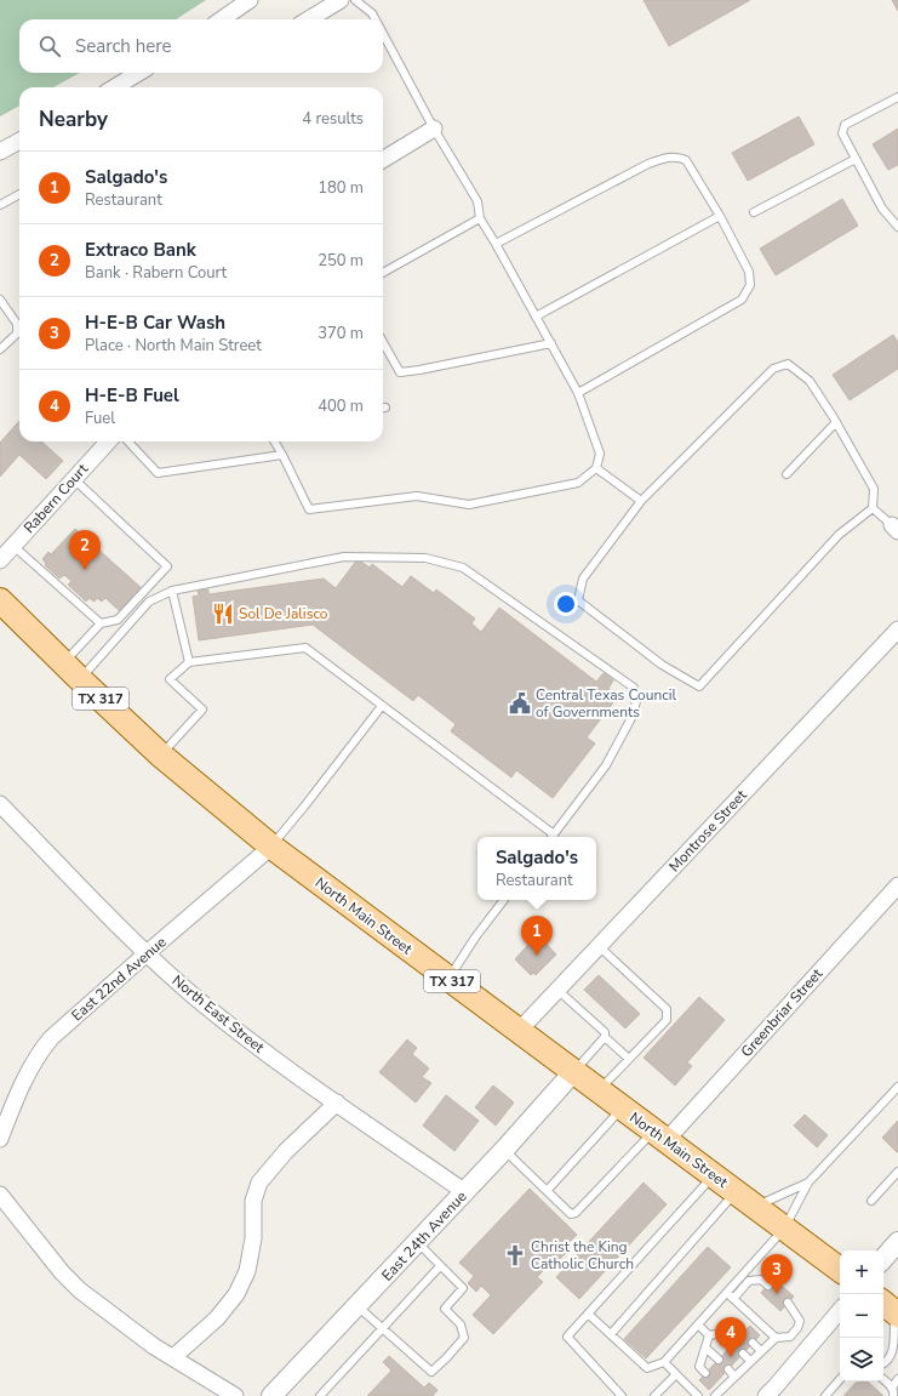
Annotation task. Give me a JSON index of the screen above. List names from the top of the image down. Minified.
{"streets":{"main road":["TX 317","North Main Street"],"street":["Rabern Court","Montrose Street","East 22nd Avenue","Greenbriar Street","North East Street","East 24th Avenue"]},"crossings":[["Montrose Street","North Main Street"],["North Main Street","East 22nd Avenue"],["North Main Street","Greenbriar Street"],["North Main Street","East 24th Avenue"],["East 22nd Avenue","North East Street"],["North East Street","East 24th Avenue"]],"places":{"restaurant":["Sol De Jalisco"],"public building":["Central Texas Council of Governments"],"church":["Christ the King Catholic Church"]},"page":{"search":"Search here","heading":["Nearby","4 results"],"list":[{"mark":"1","name":"Salgado's","note":"Restaurant","value":"180 m"},{"mark":"2","name":"Extraco Bank","note":"Bank · Rabern Court","value":"250 m"},{"mark":"3","name":"H-E-B Car Wash","note":"Place · North Main Street","value":"370 m"},{"mark":"4","name":"H-E-B Fuel","note":"Fuel","value":"400 m"}],"pins":["2","1","3","4"],"popup":["Salgado's","Restaurant"],"map_buttons":["+","−"]}}
